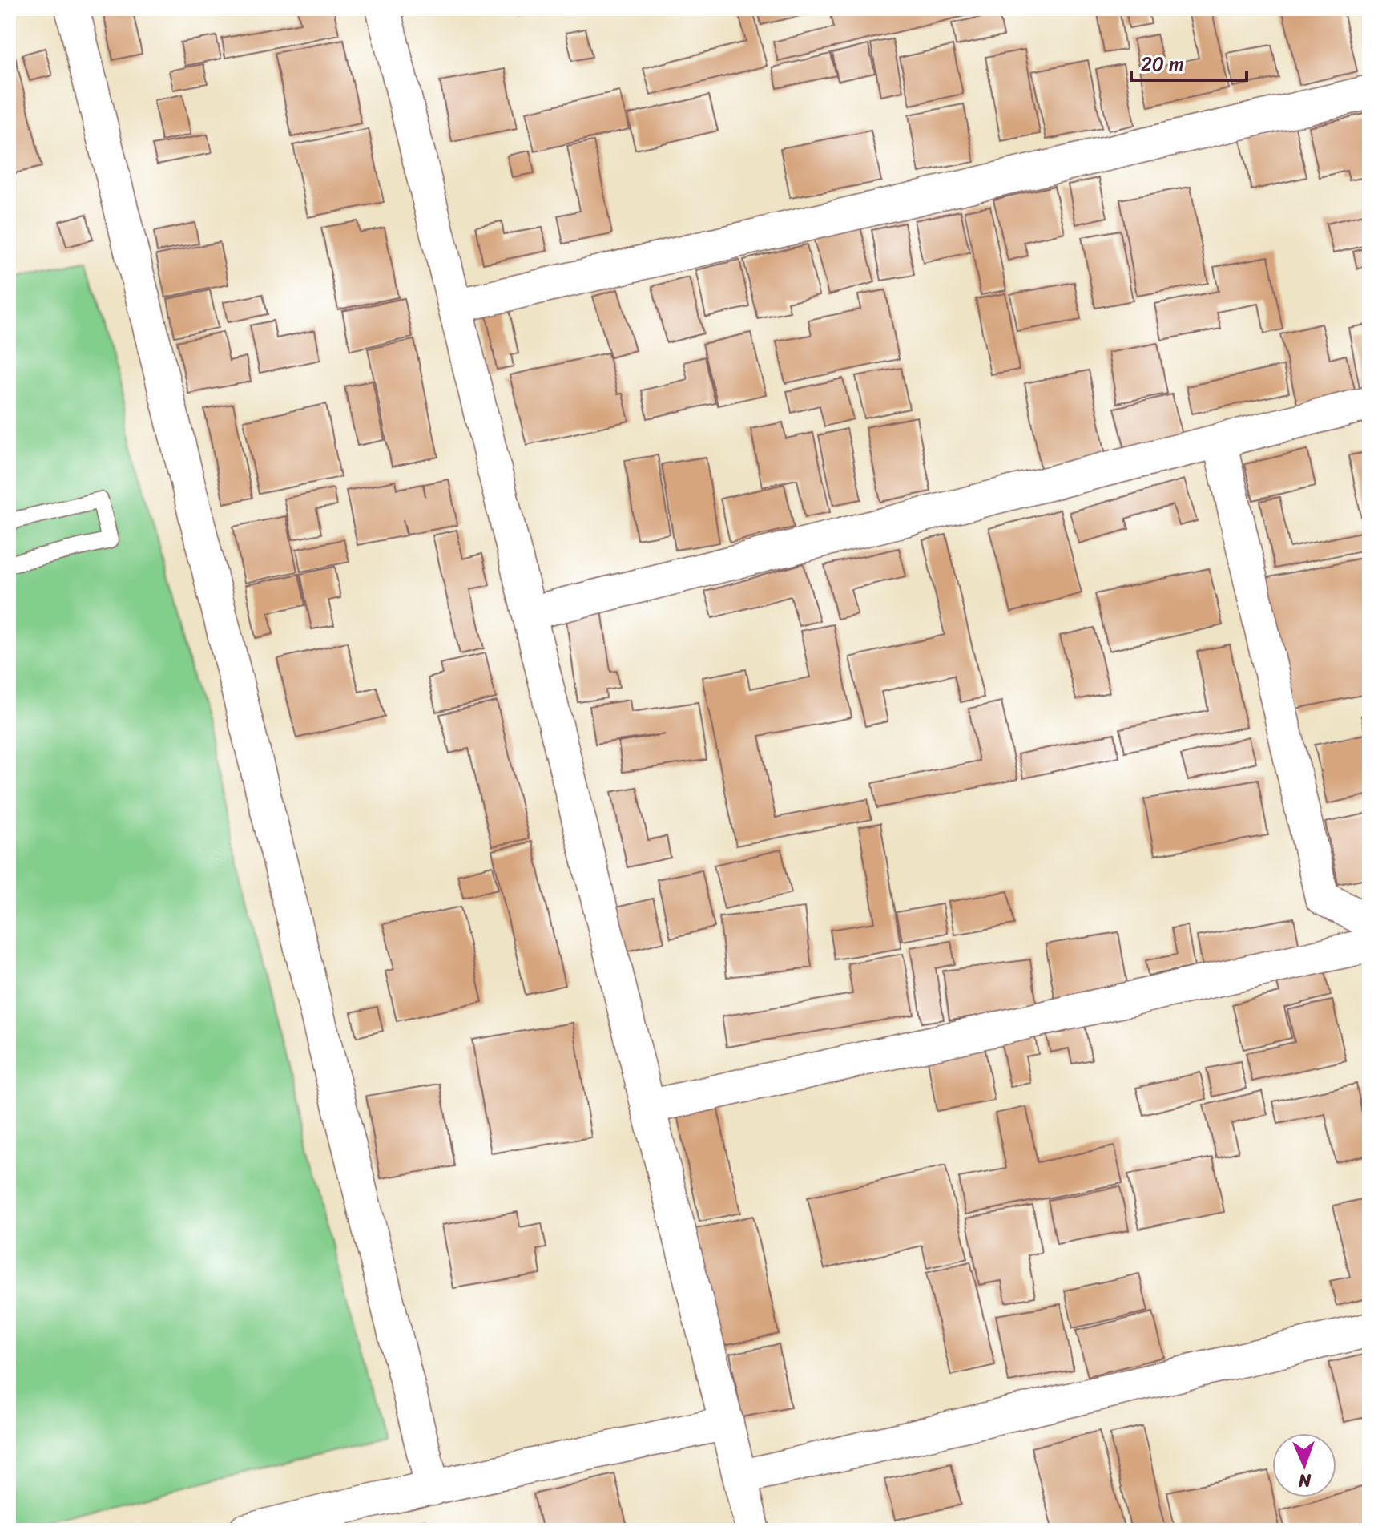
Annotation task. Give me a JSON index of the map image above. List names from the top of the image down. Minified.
{"scale_bar":"20 m","north":"bottom"}
